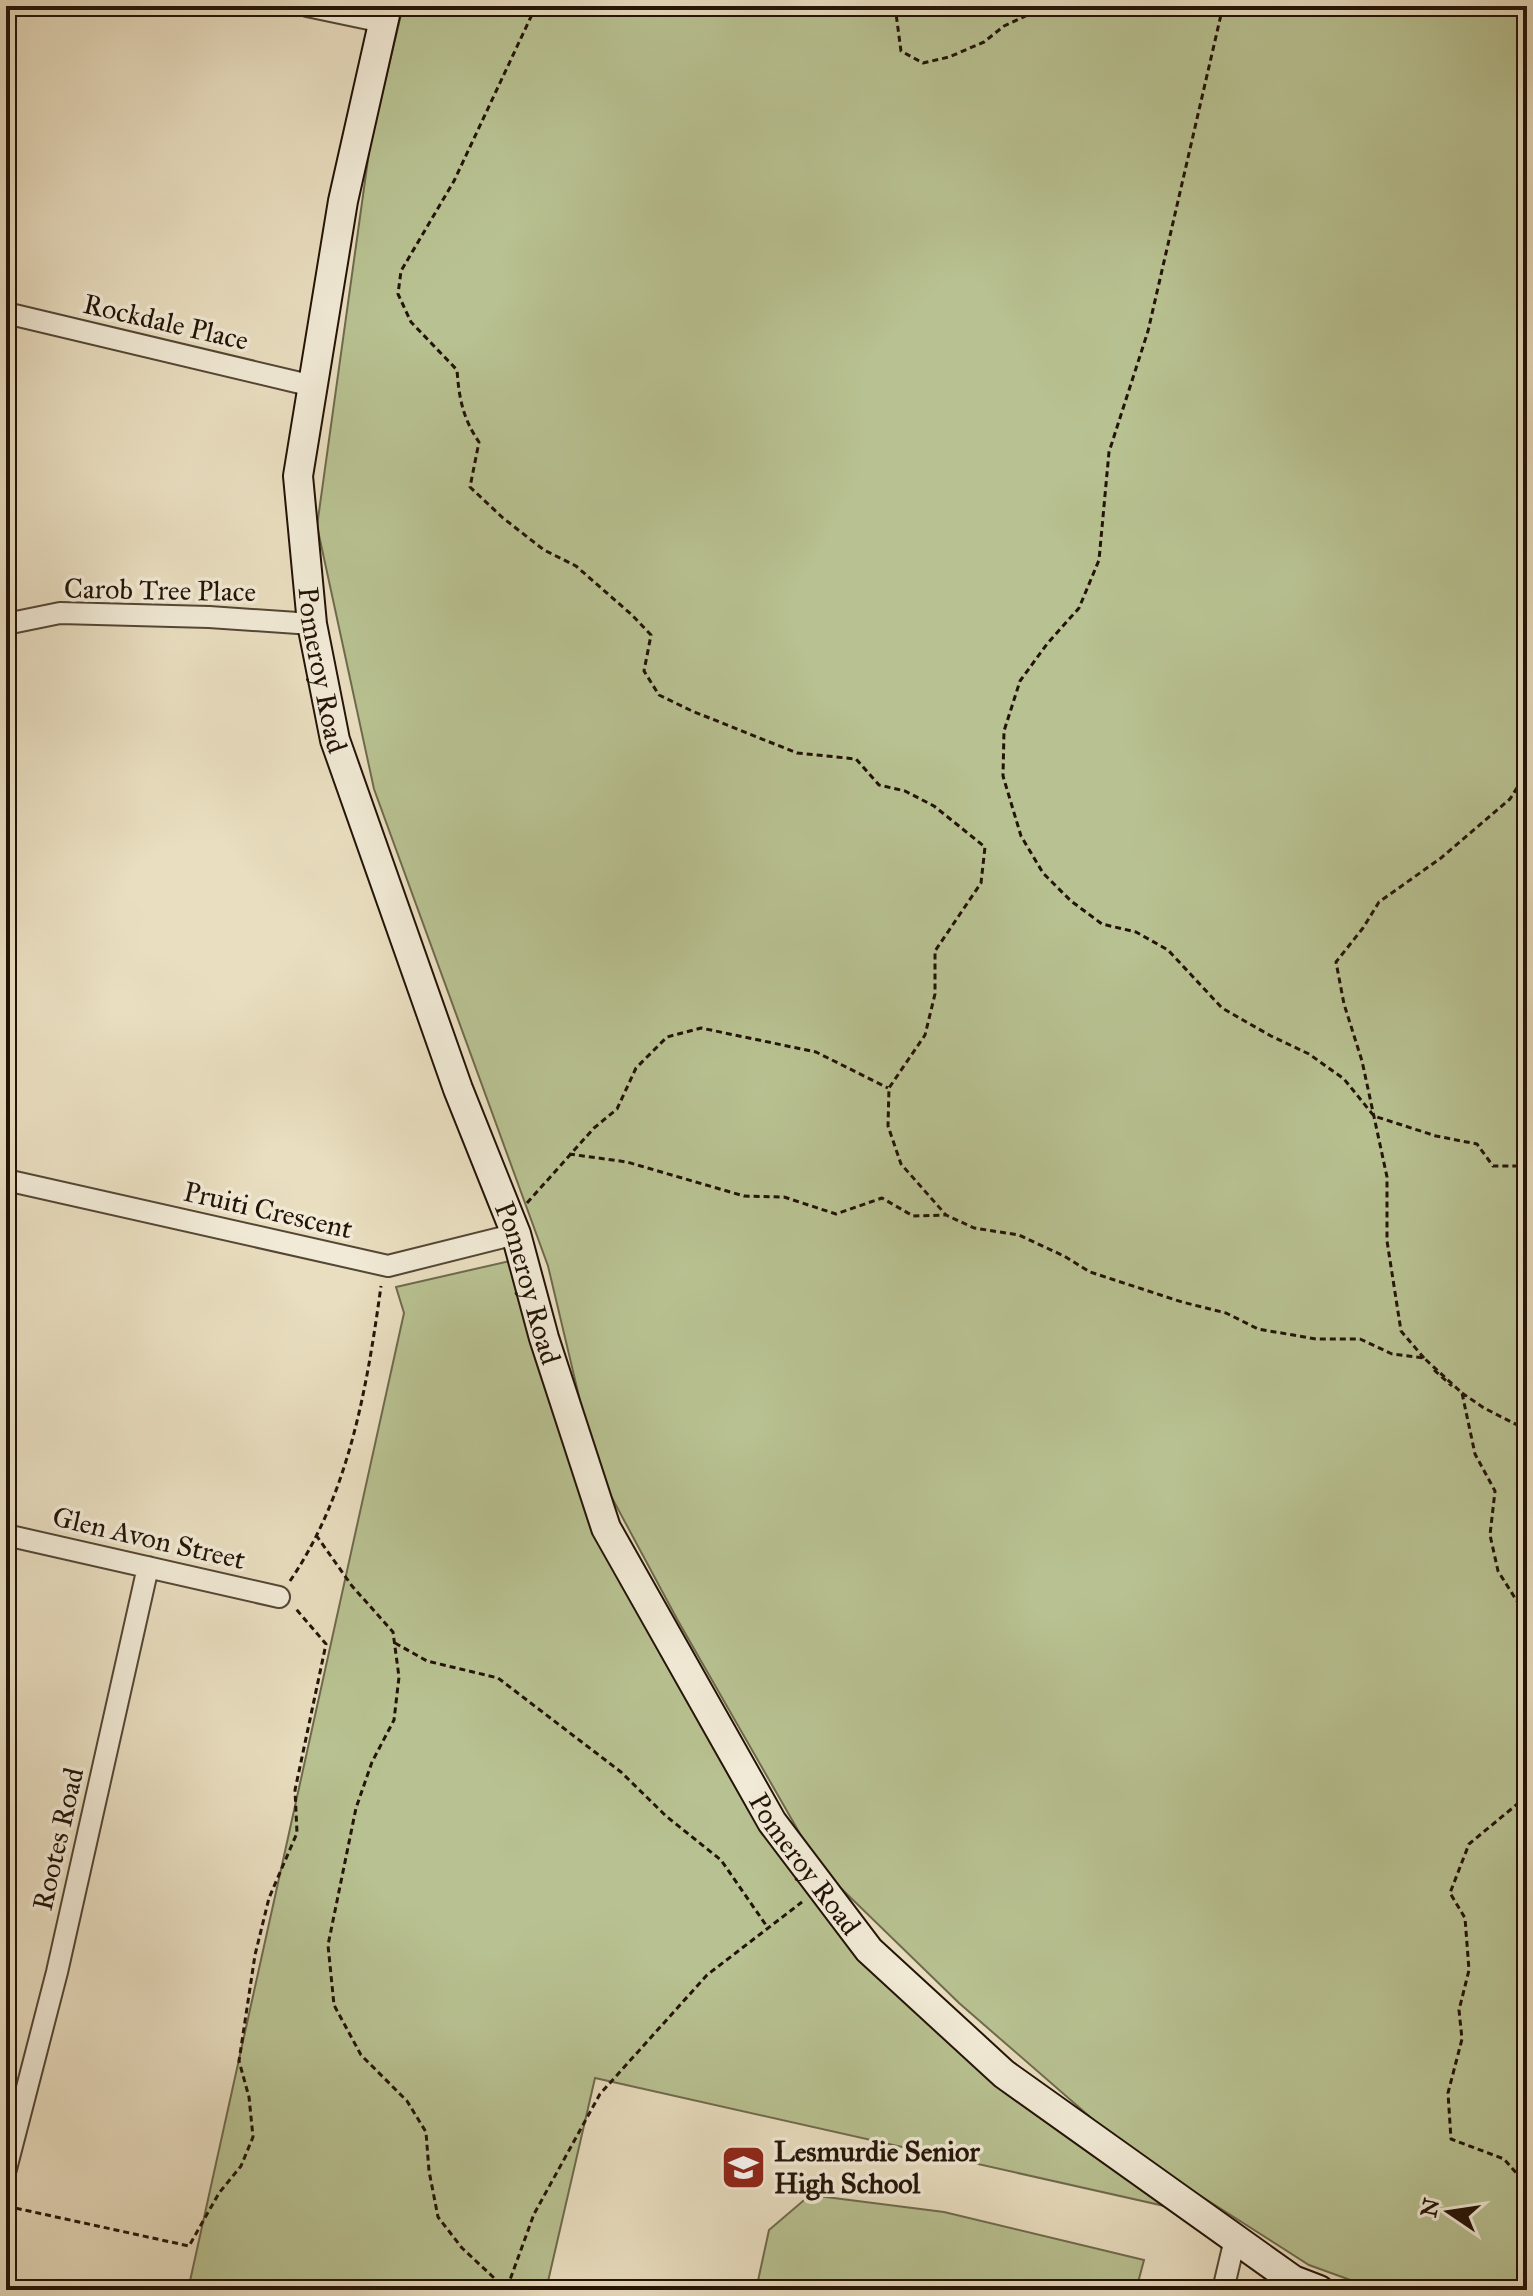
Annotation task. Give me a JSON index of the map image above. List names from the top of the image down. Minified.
{"streets":{"street":["Rockdale Place","Carob Tree Place","Pomeroy Road","Pruiti Crescent","Glen Avon Street","Rootes Road"]},"crossings":[["Rockdale Place","Pomeroy Road"],["Carob Tree Place","Pomeroy Road"],["Pomeroy Road","Pruiti Crescent"],["Glen Avon Street","Rootes Road"]],"places":{"school or university":["Lesmurdie Senior High School"]},"north":"left"}
